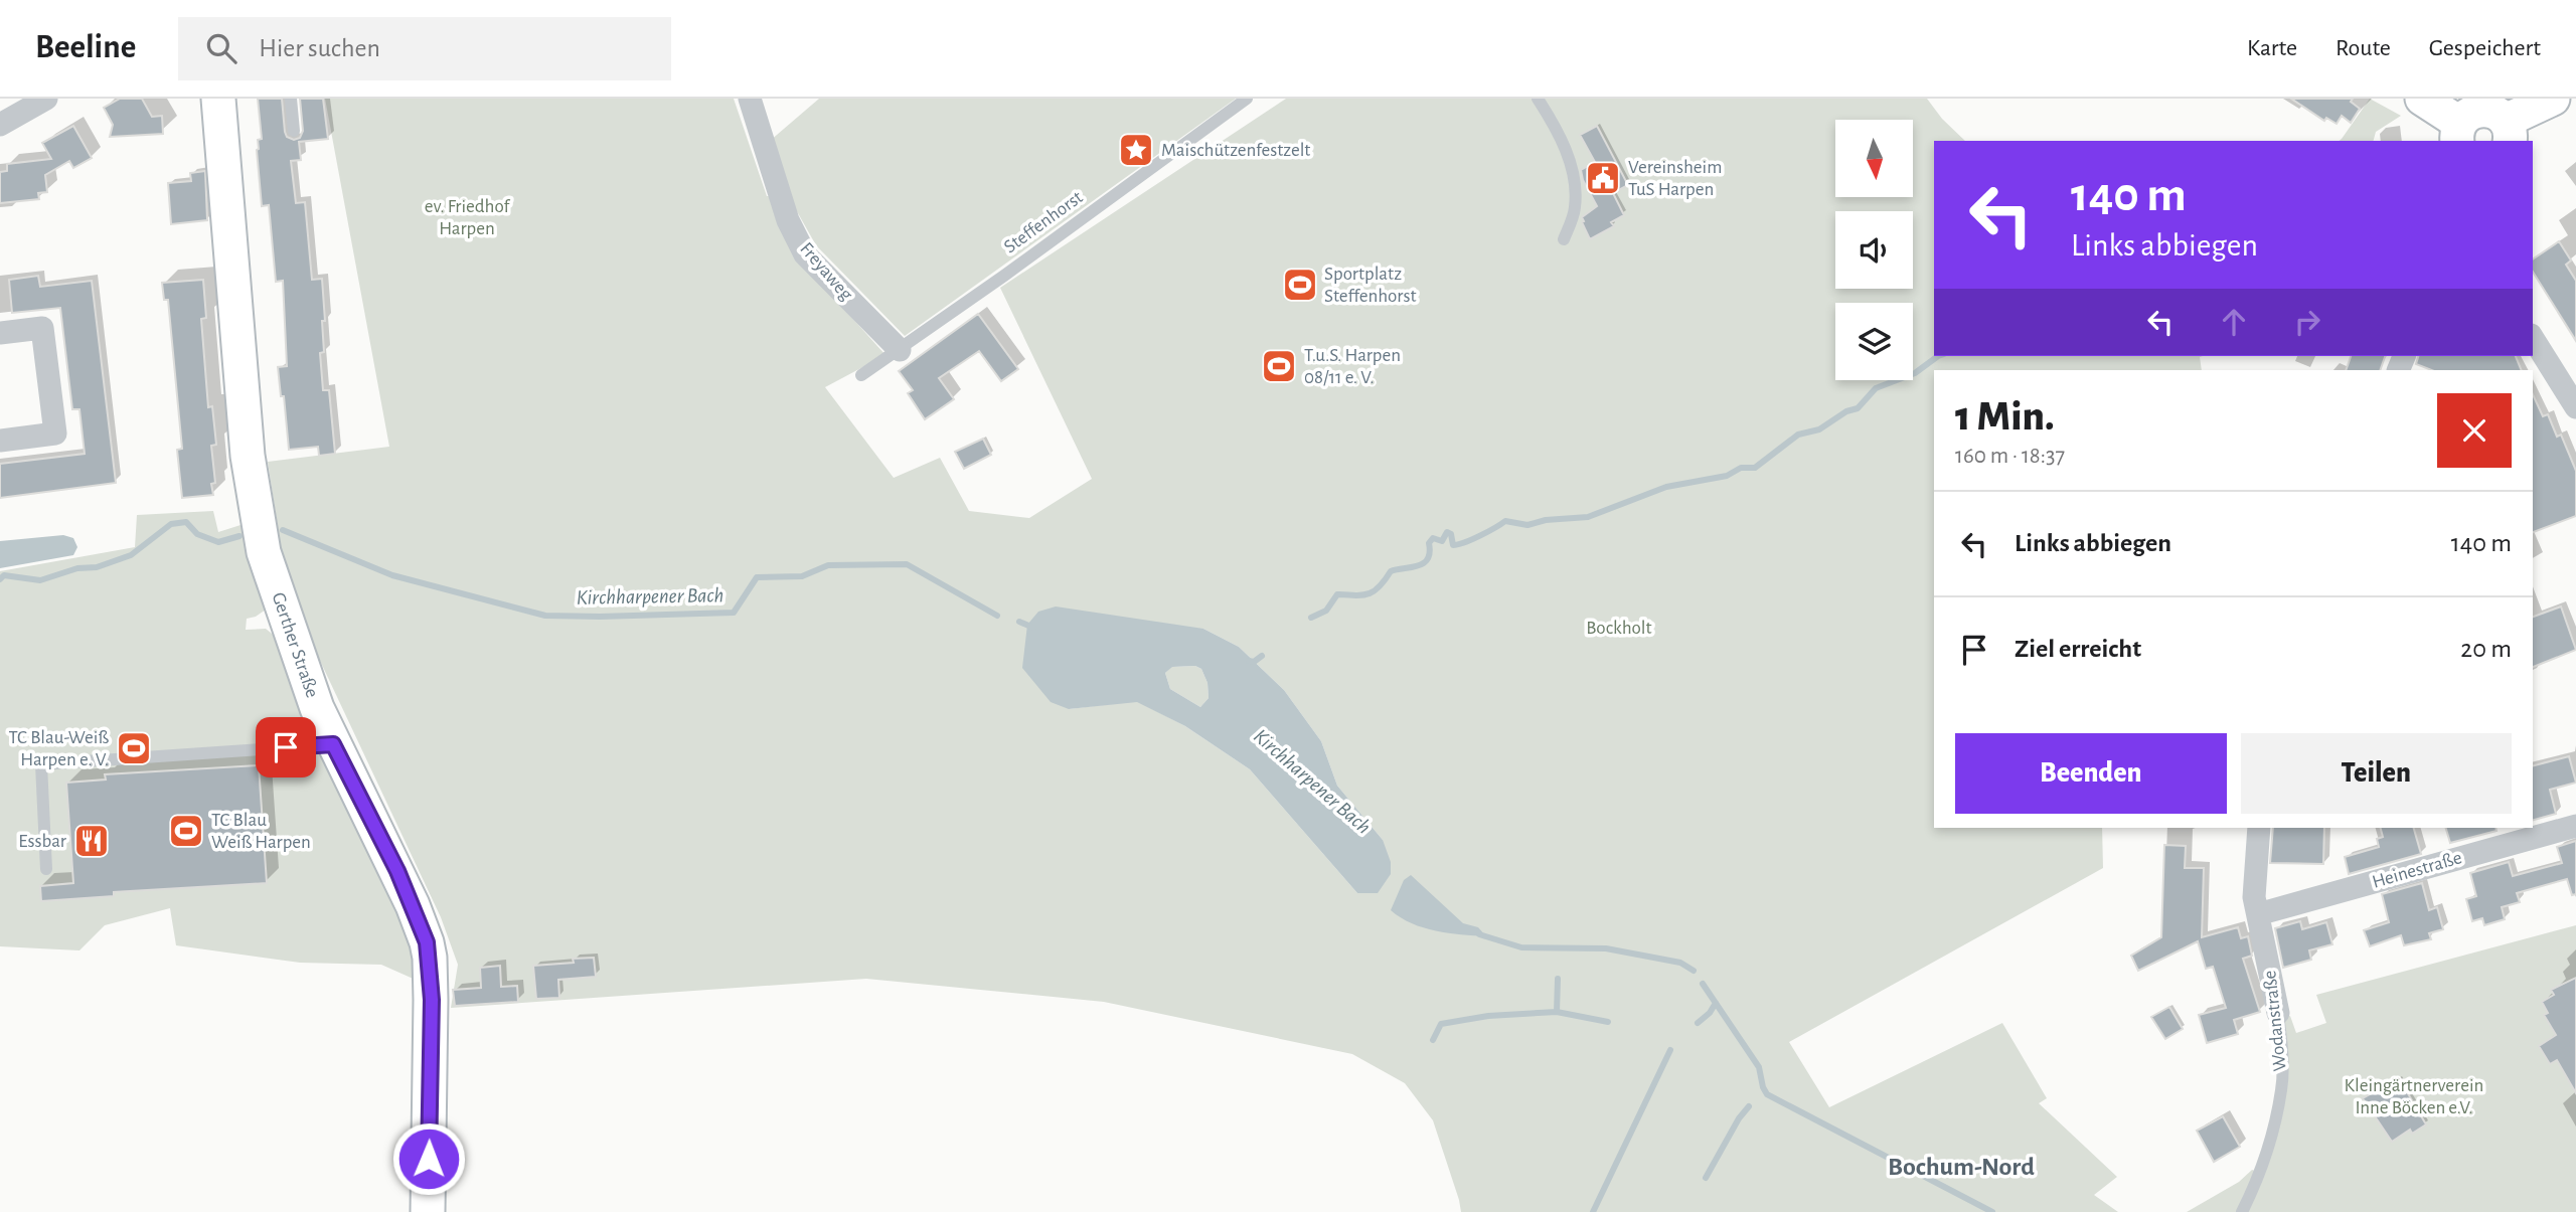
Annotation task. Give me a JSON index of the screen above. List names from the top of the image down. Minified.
{"streets":{"street":["Freyaweg","Gerther Straße","Heinestraße","Wodanstraße"],"lane":["Steffenhorst"]},"crossings":[["Steffenhorst","Freyaweg"],["Heinestraße","Wodanstraße"]],"districts":["Bochum-Nord"],"water":["Kirchharpener Bach"],"parks":["ev. Friedhof Harpen","Bockholt","Kleingärtnerverein Inne Böcken e.V."],"places":{"place":["Maischützenfestzelt"],"public building":["Vereinsheim TuS Harpen"],"sports":["Sportplatz Steffenhorst","T.u.S. Harpen 08/11 e. V.","TC Blau-Weiß Harpen e. V.","TC Blau Weiß Harpen"],"restaurant":["Essbar"]},"north":"bottom","page":{"header":"Beeline","search":"Hier suchen","nav":["Karte","Route","Gespeichert"],"turn":["140 m","Links abbiegen"],"heading":["1 Min.","160 m · 18:37"],"list":[{"name":"Links abbiegen","value":"140 m"},{"name":"Ziel erreicht","value":"20 m"}],"buttons":["Beenden","Teilen"]}}
